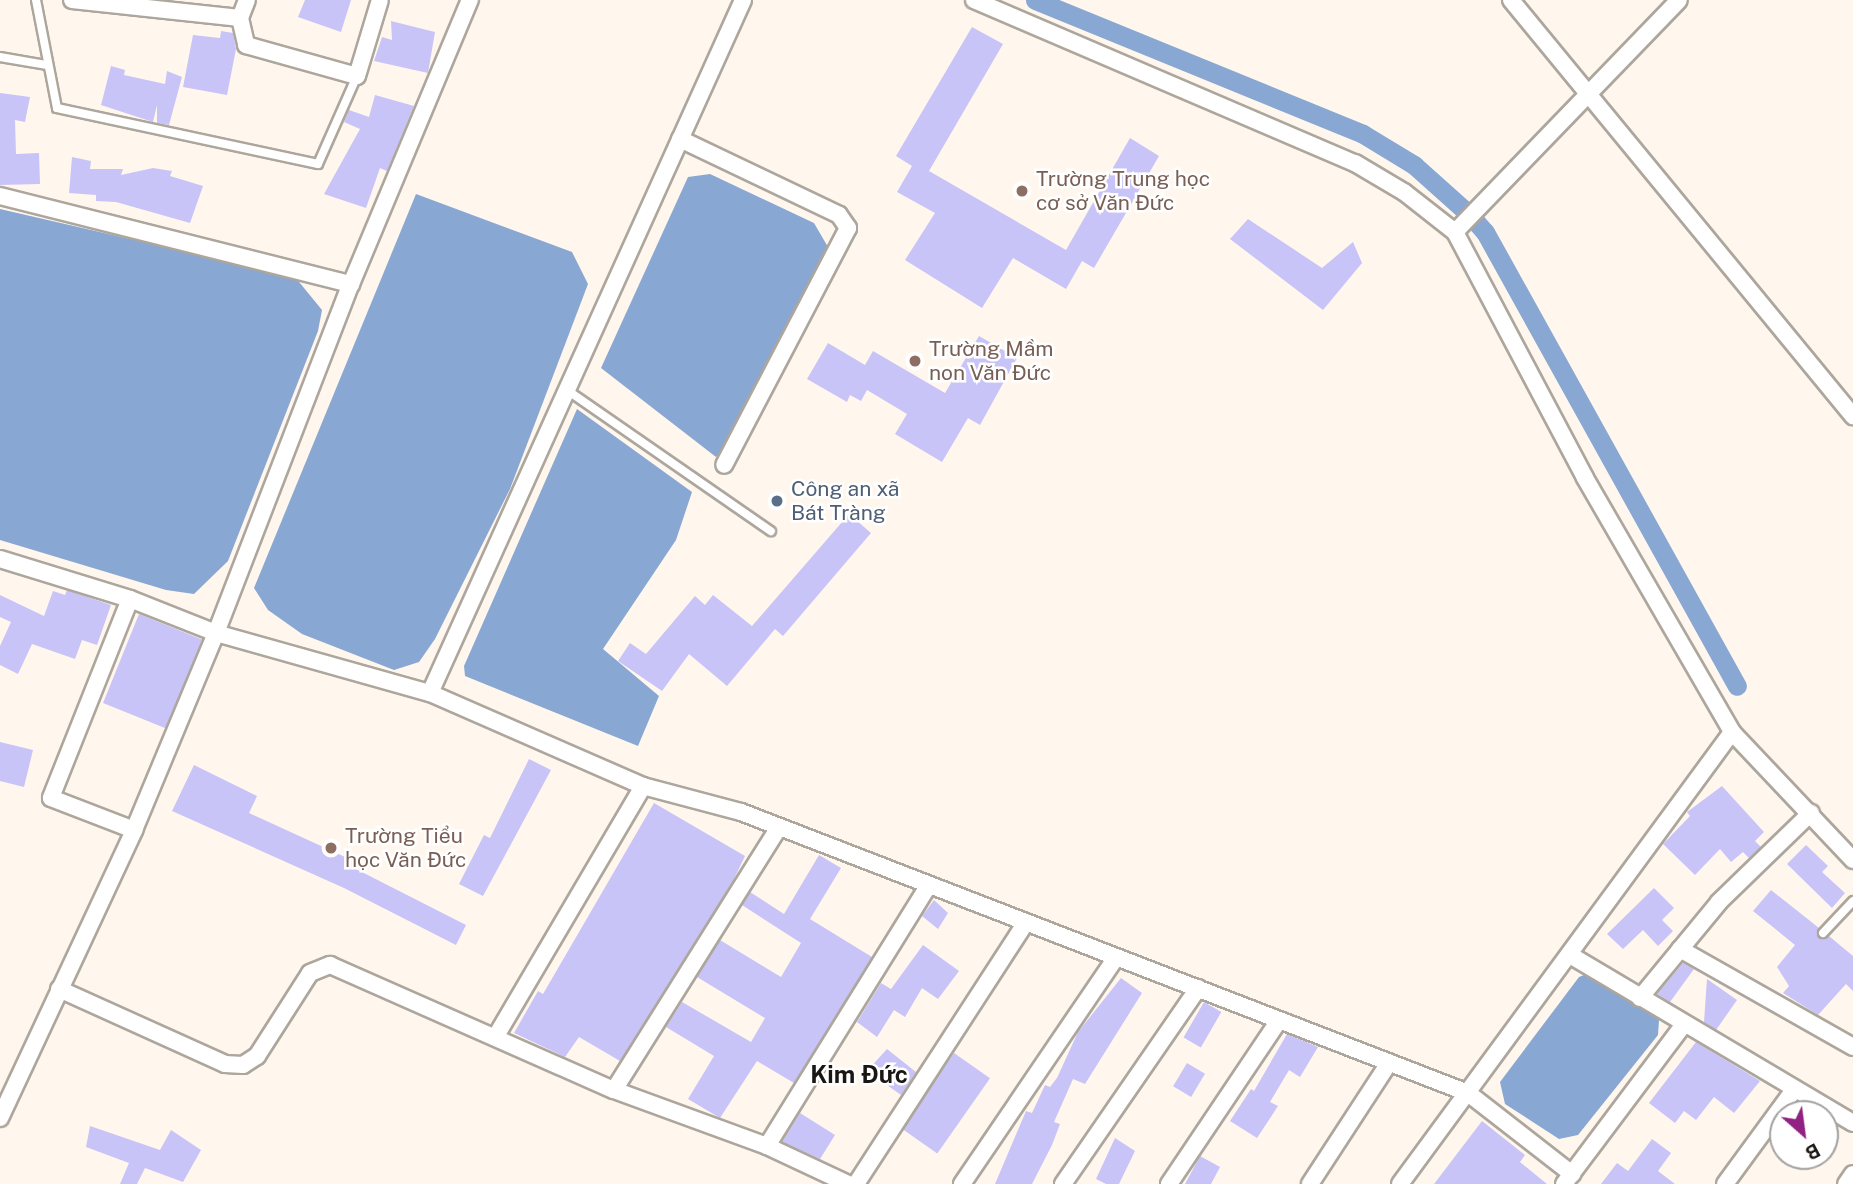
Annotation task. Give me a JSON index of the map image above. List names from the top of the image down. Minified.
{"districts":["Kim Đức"],"places":["Trường Trung học cơ sở Văn Đức","Trường Mầm non Văn Đức","Công an xã Bát Tràng","Trường Tiểu học Văn Đức"],"north":"bottom right"}
